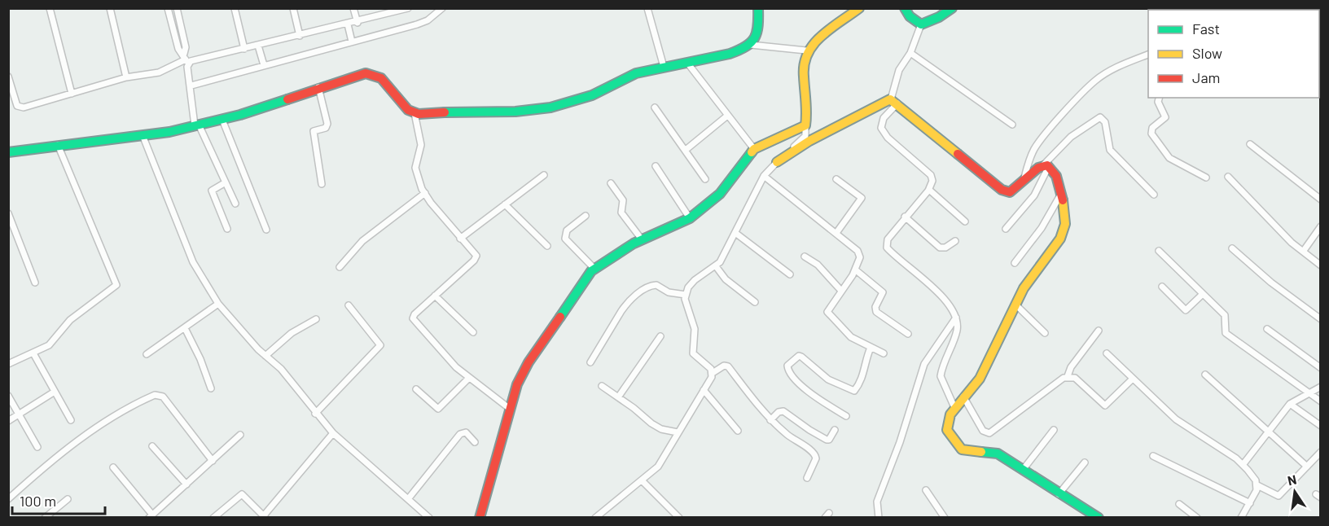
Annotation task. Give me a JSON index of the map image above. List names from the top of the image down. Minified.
{"legend":["Fast","Slow","Jam"],"scale_bar":"100 m","north":"top"}
